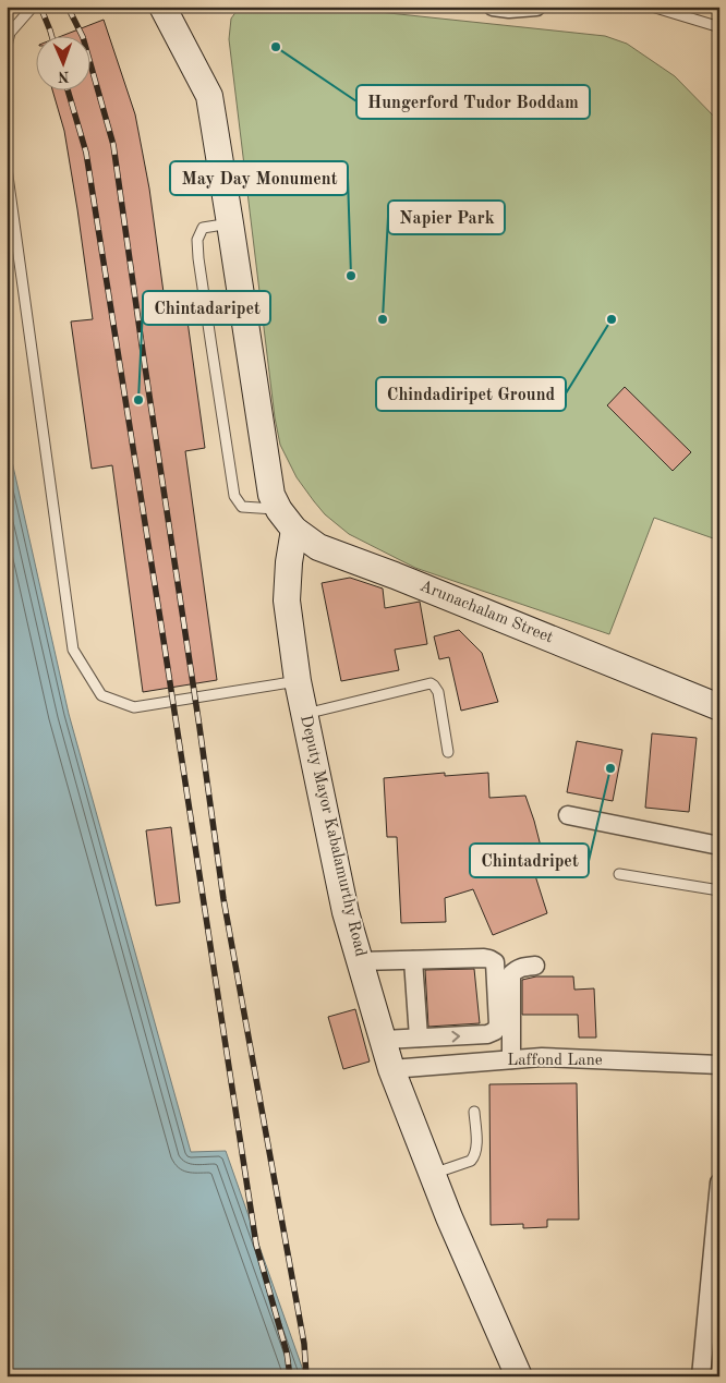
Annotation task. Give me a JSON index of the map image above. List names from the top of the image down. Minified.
{"streets":{"main road":["Arunachalam Street","Deputy Mayor Kabalamurthy Road"],"street":["Laffond Lane"]},"crossings":[["Arunachalam Street","Deputy Mayor Kabalamurthy Road"],["Deputy Mayor Kabalamurthy Road","Laffond Lane"]],"places":["Hungerford Tudor Boddam","May Day Monument","Napier Park","Chindadiripet Ground","Chintadaripet","Chintadripet"],"north":"bottom"}
